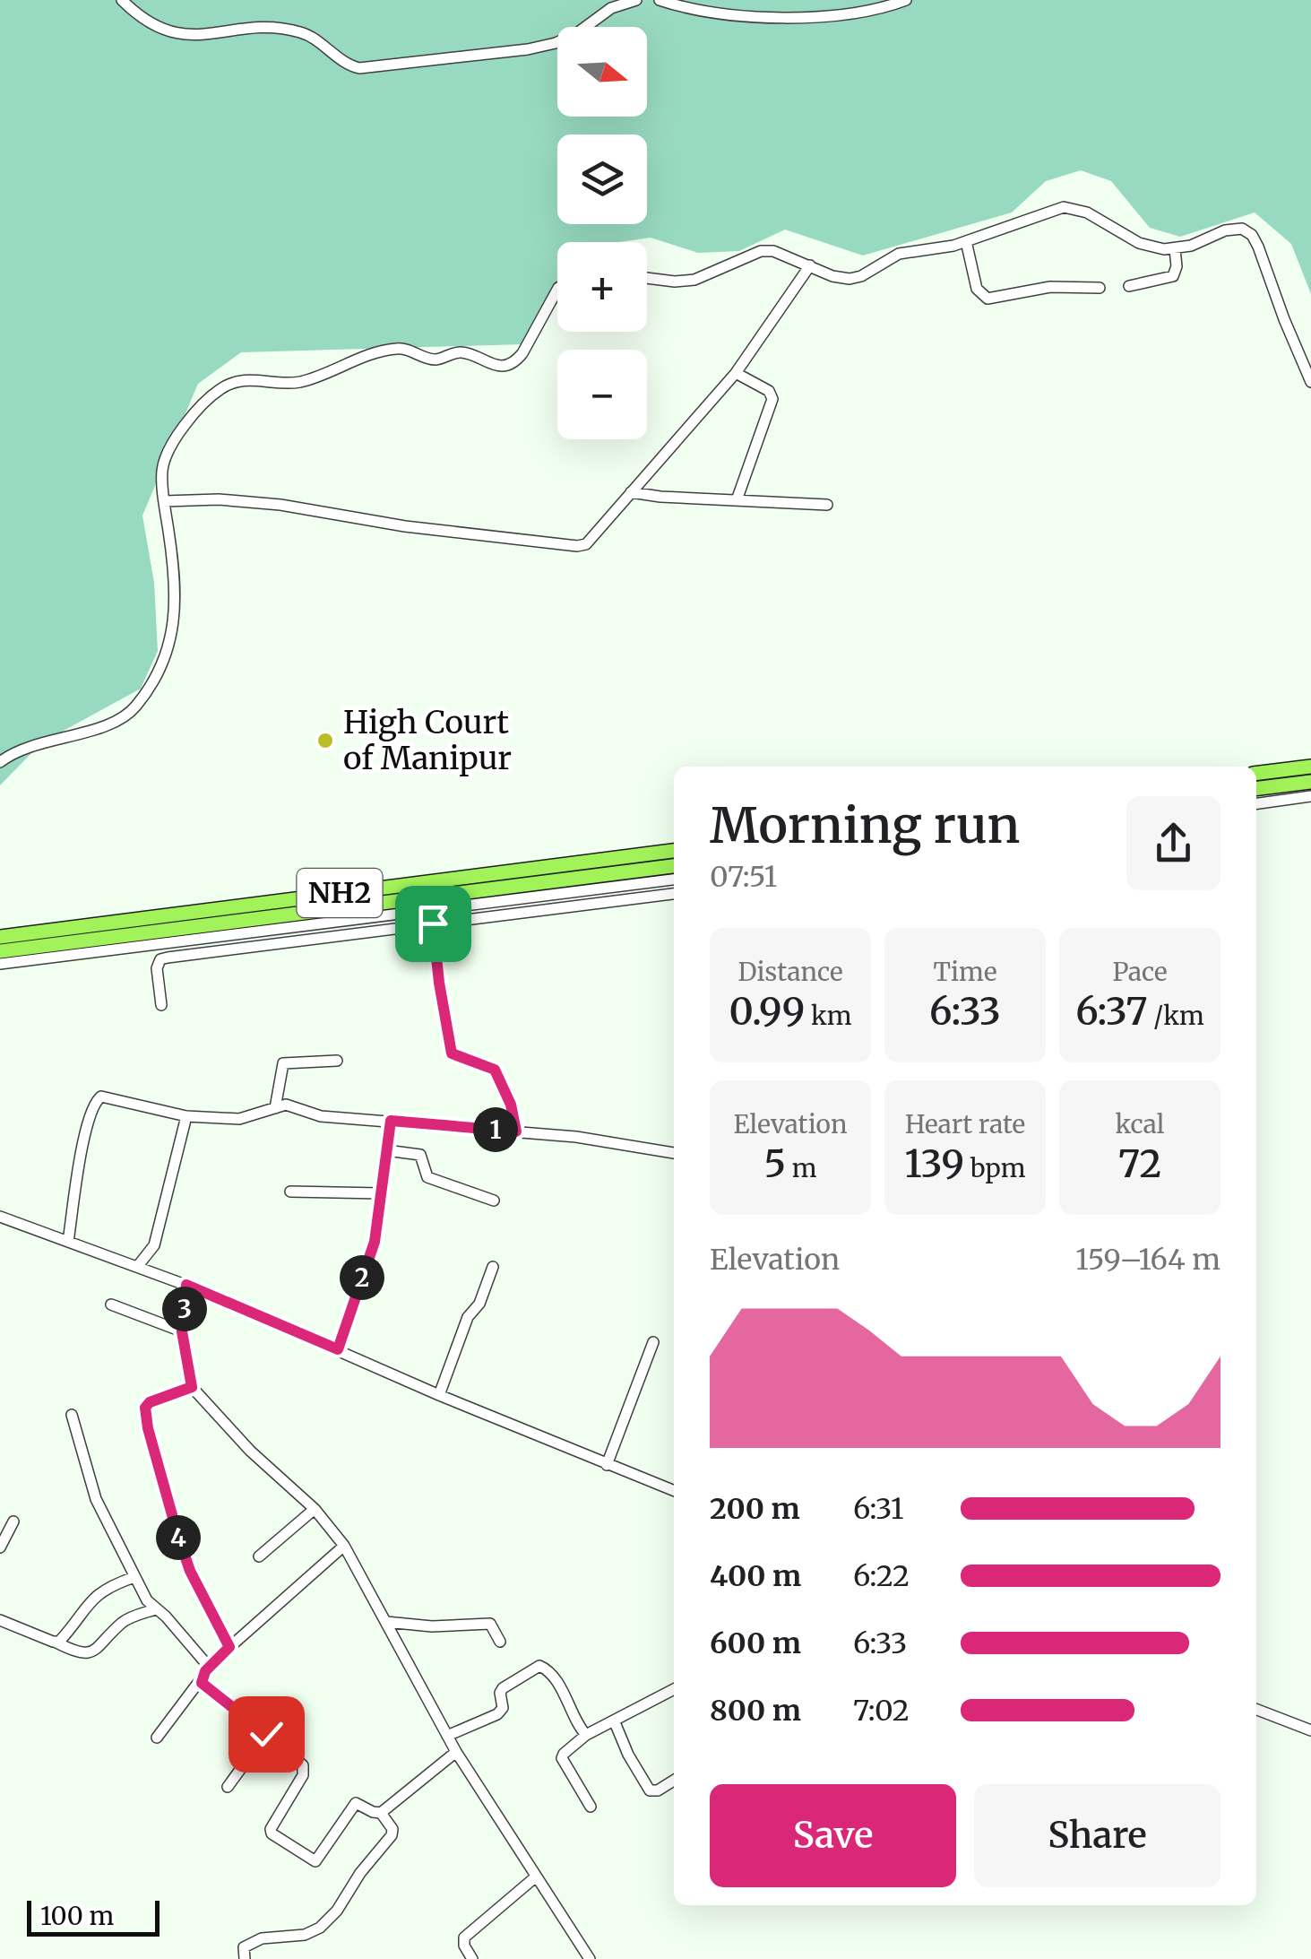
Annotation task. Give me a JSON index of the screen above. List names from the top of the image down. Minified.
{"streets":{"highway":["NH2"]},"places":["High Court of Manipur"],"scale_bar":"100 m","north":"right","page":{"map_buttons":["+","−"],"heading":["Morning run","07:51"],"stats":[["Distance","0.99 km"],["Time","6:33"],["Pace","6:37 /km"],["Elevation","5 m"],["Heart rate","139 bpm"],["kcal","72"]],"pins":["1","2","3","4"],"chart":["Elevation","159–164 m"],"list":[{"name":"200 m","note":"6:31"},{"name":"400 m","note":"6:22"},{"name":"600 m","note":"6:33"},{"name":"800 m","note":"7:02"}],"buttons":["Save","Share"],"scale":"100 m"}}
